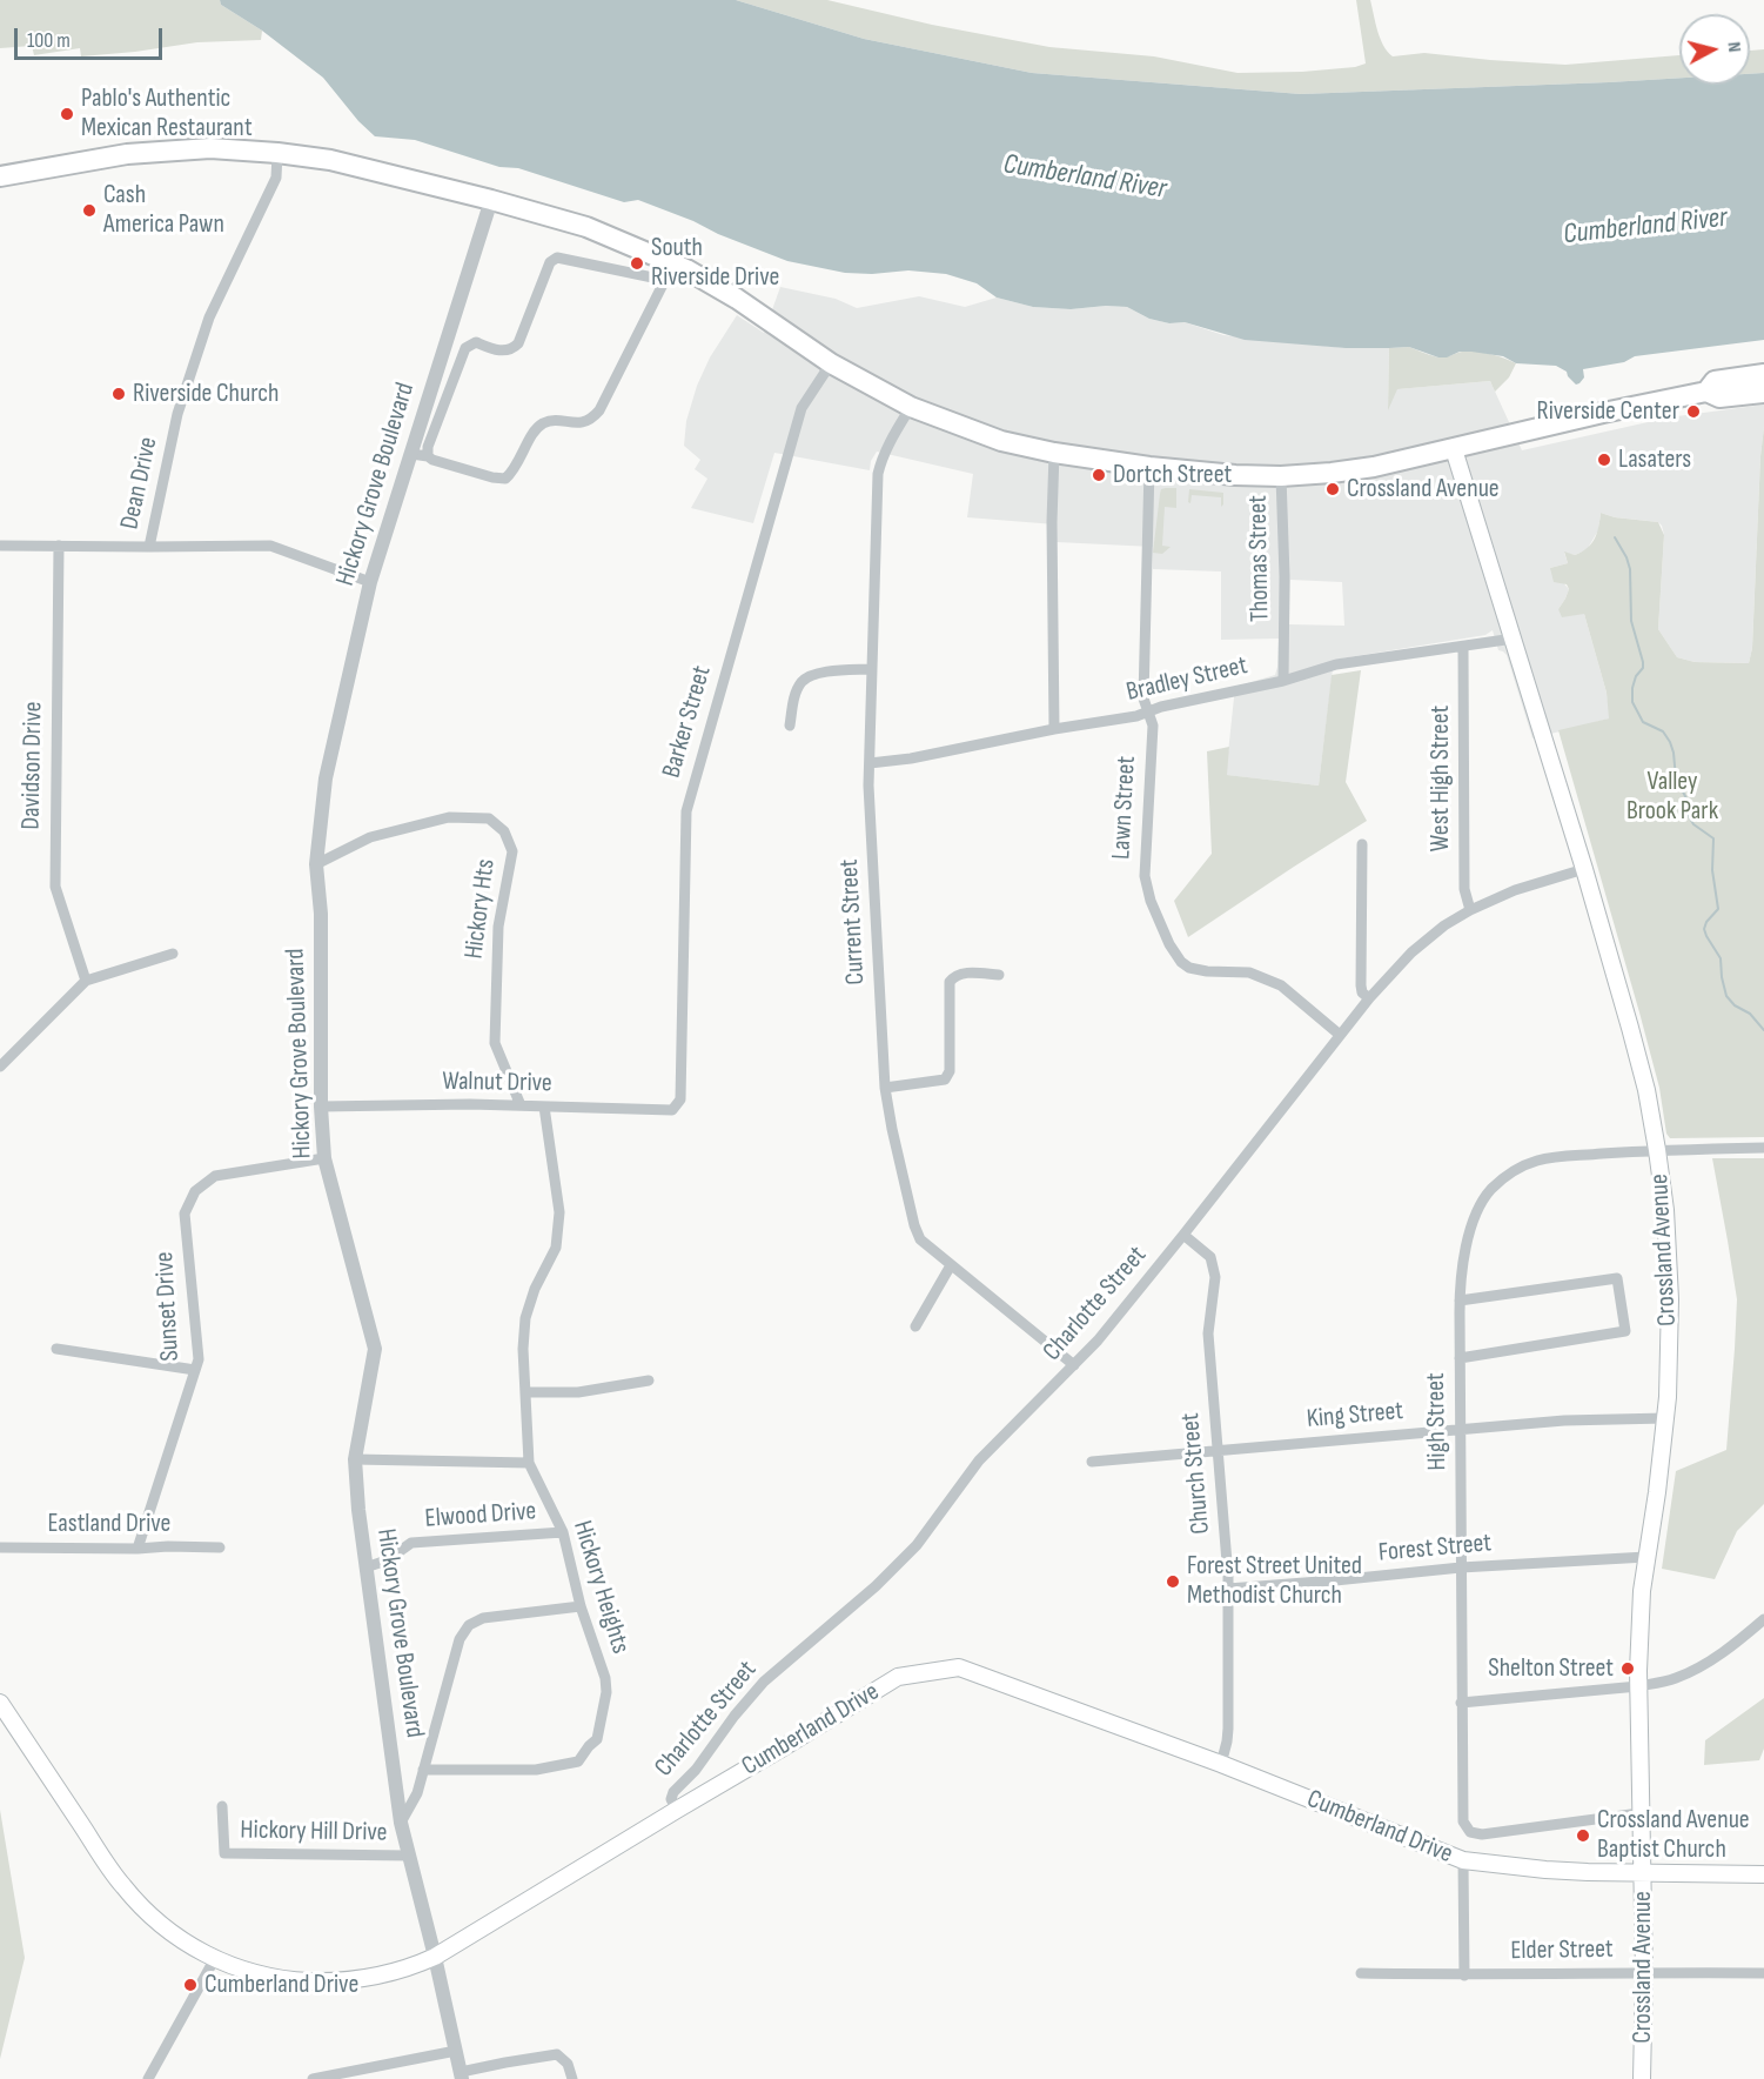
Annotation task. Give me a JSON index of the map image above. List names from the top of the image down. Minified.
{"streets":{"main road":["Crossland Avenue","Cumberland Drive"],"street":["Dean Drive","Hickory Grove Boulevard","Thomas Street","Bradley Street","Barker Street","Davidson Drive","West High Street","Lawn Street","Hickory Hts","Current Street","Walnut Drive","Charlotte Street","Sunset Drive","King Street","High Street","Church Street","Elwood Drive","Eastland Drive","Forest Street","Hickory Heights","Hickory Hill Drive","Elder Street"]},"crossings":[["Hickory Grove Boulevard","Hickory Hts"],["Hickory Grove Boulevard","Walnut Drive"],["Hickory Grove Boulevard","Sunset Drive"],["Hickory Grove Boulevard","Elwood Drive"],["Hickory Grove Boulevard","Cumberland Drive"],["Hickory Grove Boulevard","Hickory Hill Drive"],["Thomas Street","Bradley Street"],["Bradley Street","West High Street"],["Bradley Street","Lawn Street"],["Bradley Street","Current Street"],["Bradley Street","Crossland Avenue"],["Barker Street","Walnut Drive"],["West High Street","Charlotte Street"],["Lawn Street","Charlotte Street"],["Hickory Hts","Walnut Drive"],["Current Street","Charlotte Street"],["Walnut Drive","Hickory Heights"],["Crossland Avenue","Charlotte Street"],["Crossland Avenue","King Street"],["Crossland Avenue","High Street"],["Crossland Avenue","Forest Street"],["Crossland Avenue","Cumberland Drive"],["Crossland Avenue","Elder Street"],["Charlotte Street","Church Street"],["Charlotte Street","Cumberland Drive"],["Sunset Drive","Eastland Drive"],["King Street","High Street"],["King Street","Church Street"],["High Street","Forest Street"],["Church Street","Forest Street"],["Church Street","Cumberland Drive"],["Elwood Drive","Hickory Heights"]],"water":["Cumberland River"],"parks":["Valley Brook Park"],"places":["Pablo's Authentic Mexican Restaurant","Cash America Pawn","South Riverside Drive","Riverside Church","Riverside Center","Lasaters","Dortch Street","Crossland Avenue","Forest Street United Methodist Church","Shelton Street","Crossland Avenue Baptist Church","Cumberland Drive"],"scale_bar":"100 m","north":"right"}
